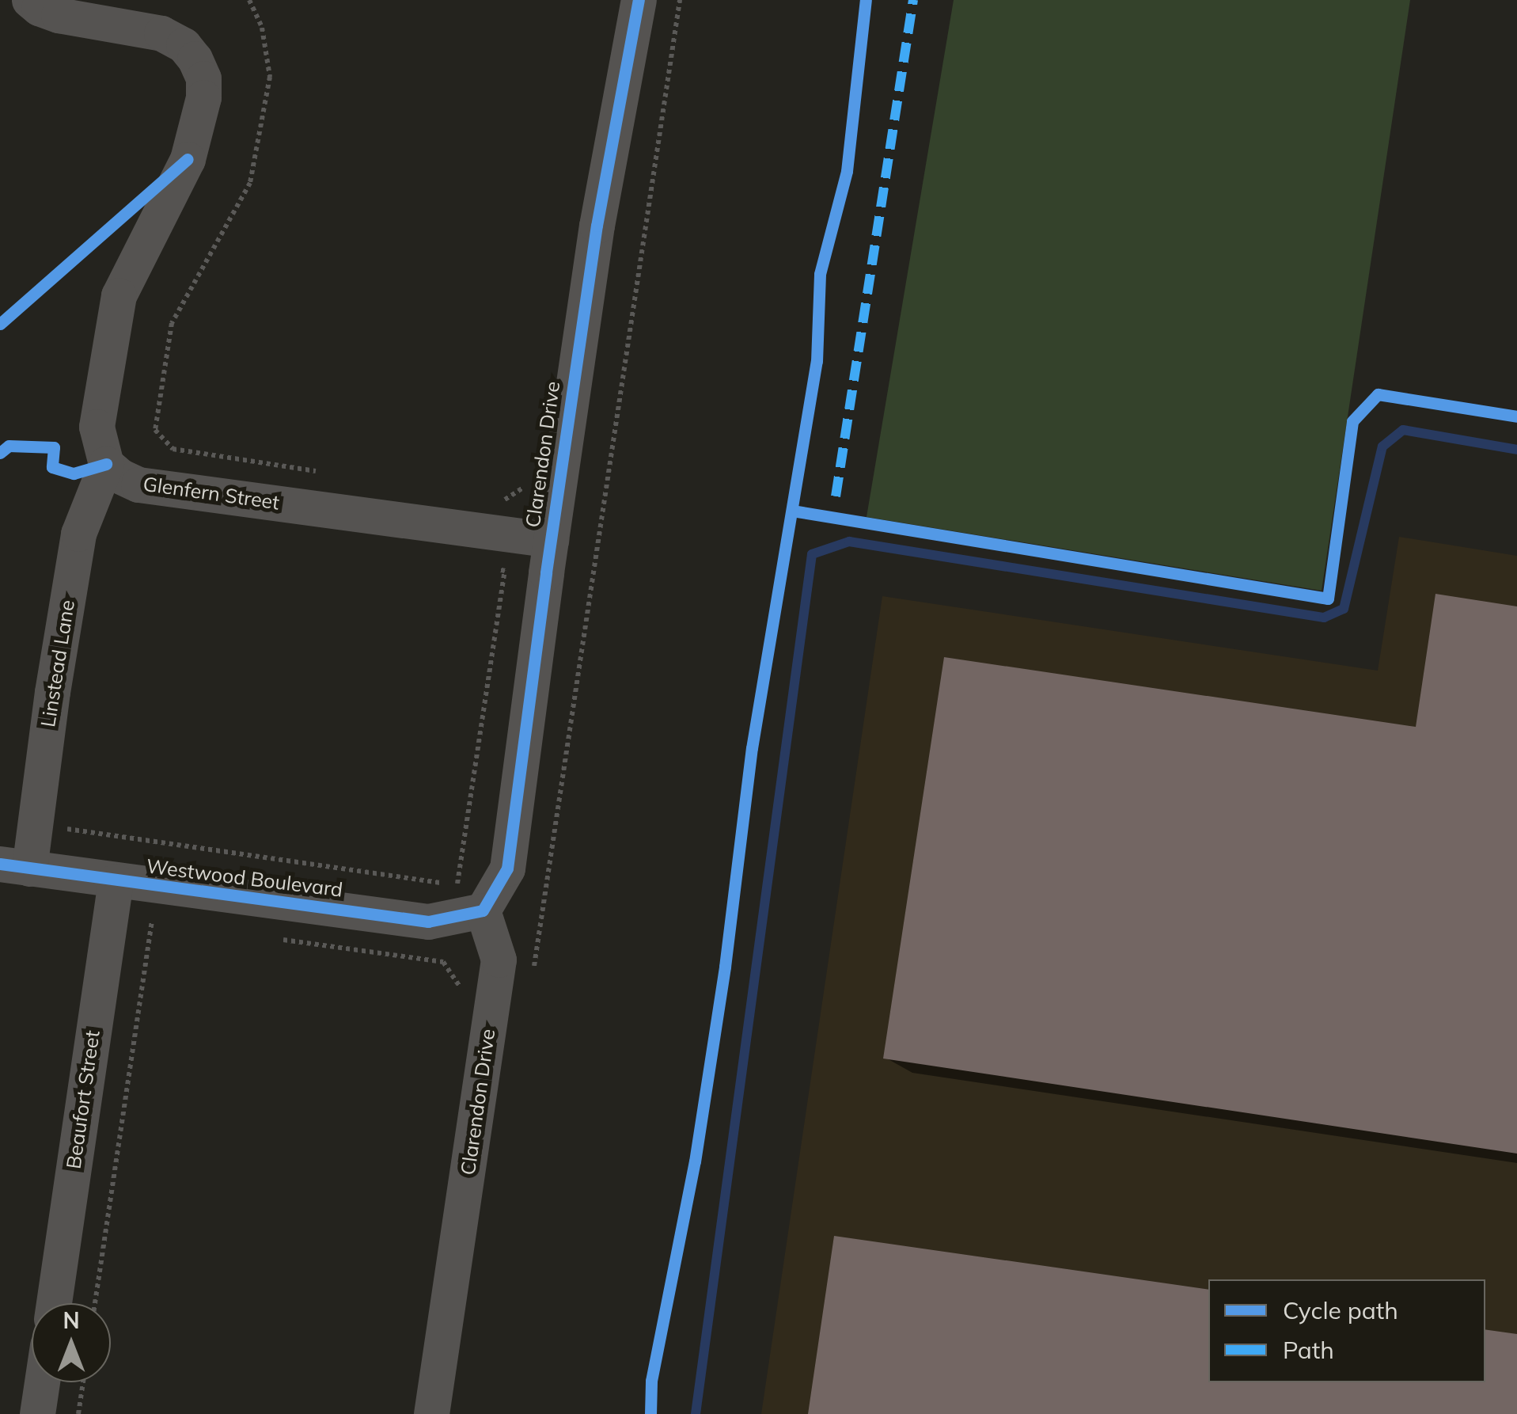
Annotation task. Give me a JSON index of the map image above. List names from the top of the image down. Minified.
{"streets":{"street":["Clarendon Drive","Glenfern Street","Linstead Lane","Westwood Boulevard","Beaufort Street"]},"crossings":[["Clarendon Drive","Glenfern Street"],["Clarendon Drive","Westwood Boulevard"],["Glenfern Street","Linstead Lane"],["Linstead Lane","Westwood Boulevard"],["Westwood Boulevard","Beaufort Street"]],"legend":["Cycle path","Path"],"north":"top"}
